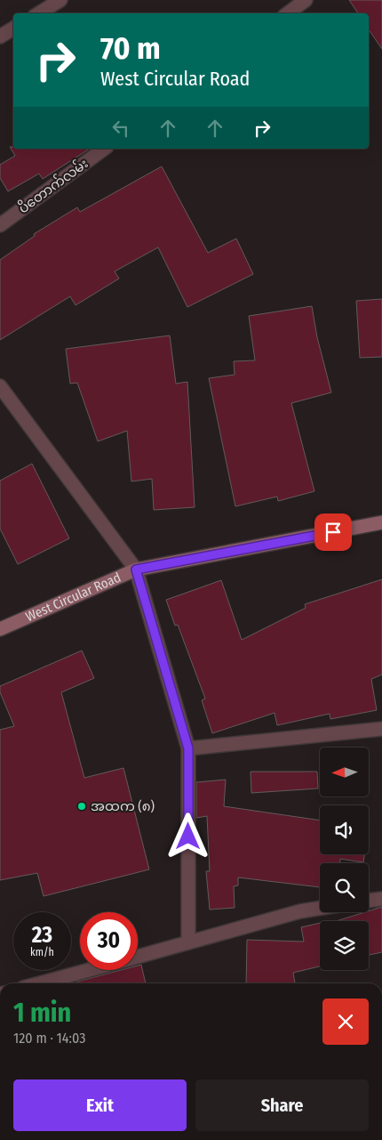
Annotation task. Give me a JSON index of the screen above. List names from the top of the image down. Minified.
{"streets":{"street":["ပိတောက်လမ်း","West Circular Road"]},"places":["အထက (၈)"],"north":"left","page":{"turn":["70 m","West Circular Road"],"speed":"23 km/h","limit":"30","heading":["1 min","120 m · 14:03"],"buttons":["Exit","Share"]}}
